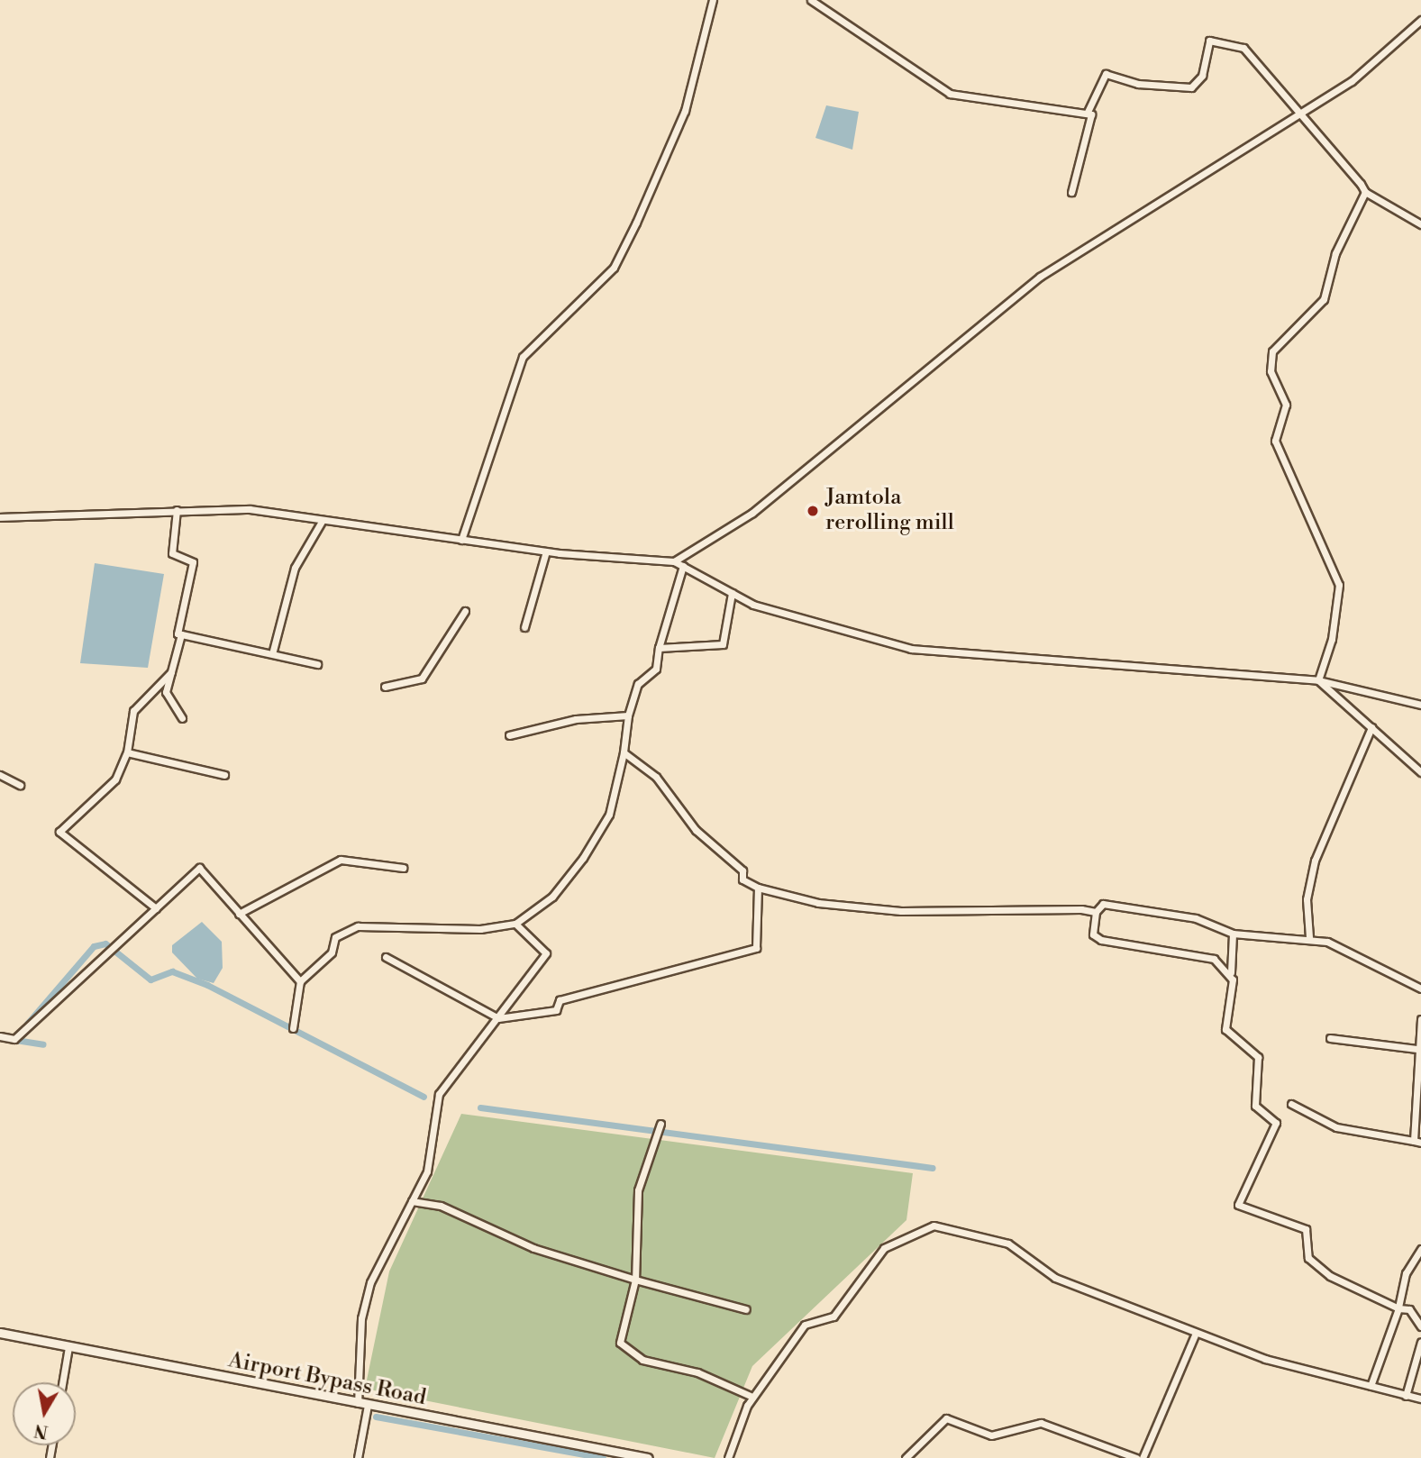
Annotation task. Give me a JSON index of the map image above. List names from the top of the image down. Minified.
{"streets":{"street":["Airport Bypass Road"]},"places":["Jamtola rerolling mill"],"north":"bottom"}
